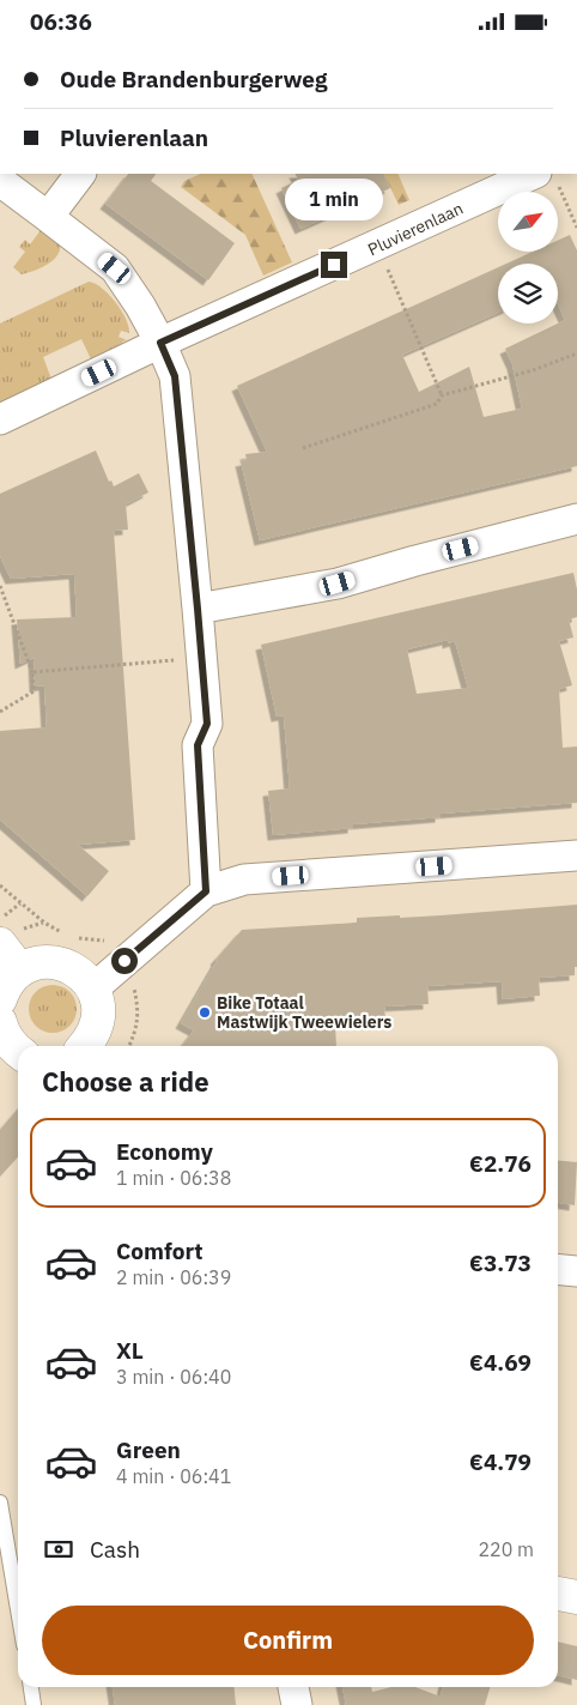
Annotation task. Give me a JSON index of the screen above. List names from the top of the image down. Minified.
{"streets":{"street":["Pluvierenlaan"]},"places":["Bike Totaal Mastwijk Tweewielers"],"north":"top right","page":{"status":"06:36","banner":["Oude Brandenburgerweg","Pluvierenlaan"],"bubble":"1 min","heading":"Choose a ride","list":[{"name":"Economy","note":"1 min · 06:38","value":"€2.76"},{"name":"Comfort","note":"2 min · 06:39","value":"€3.73"},{"name":"XL","note":"3 min · 06:40","value":"€4.69"},{"name":"Green","note":"4 min · 06:41","value":"€4.79"}],"pay":["Cash","220 m"],"buttons":"Confirm"}}
